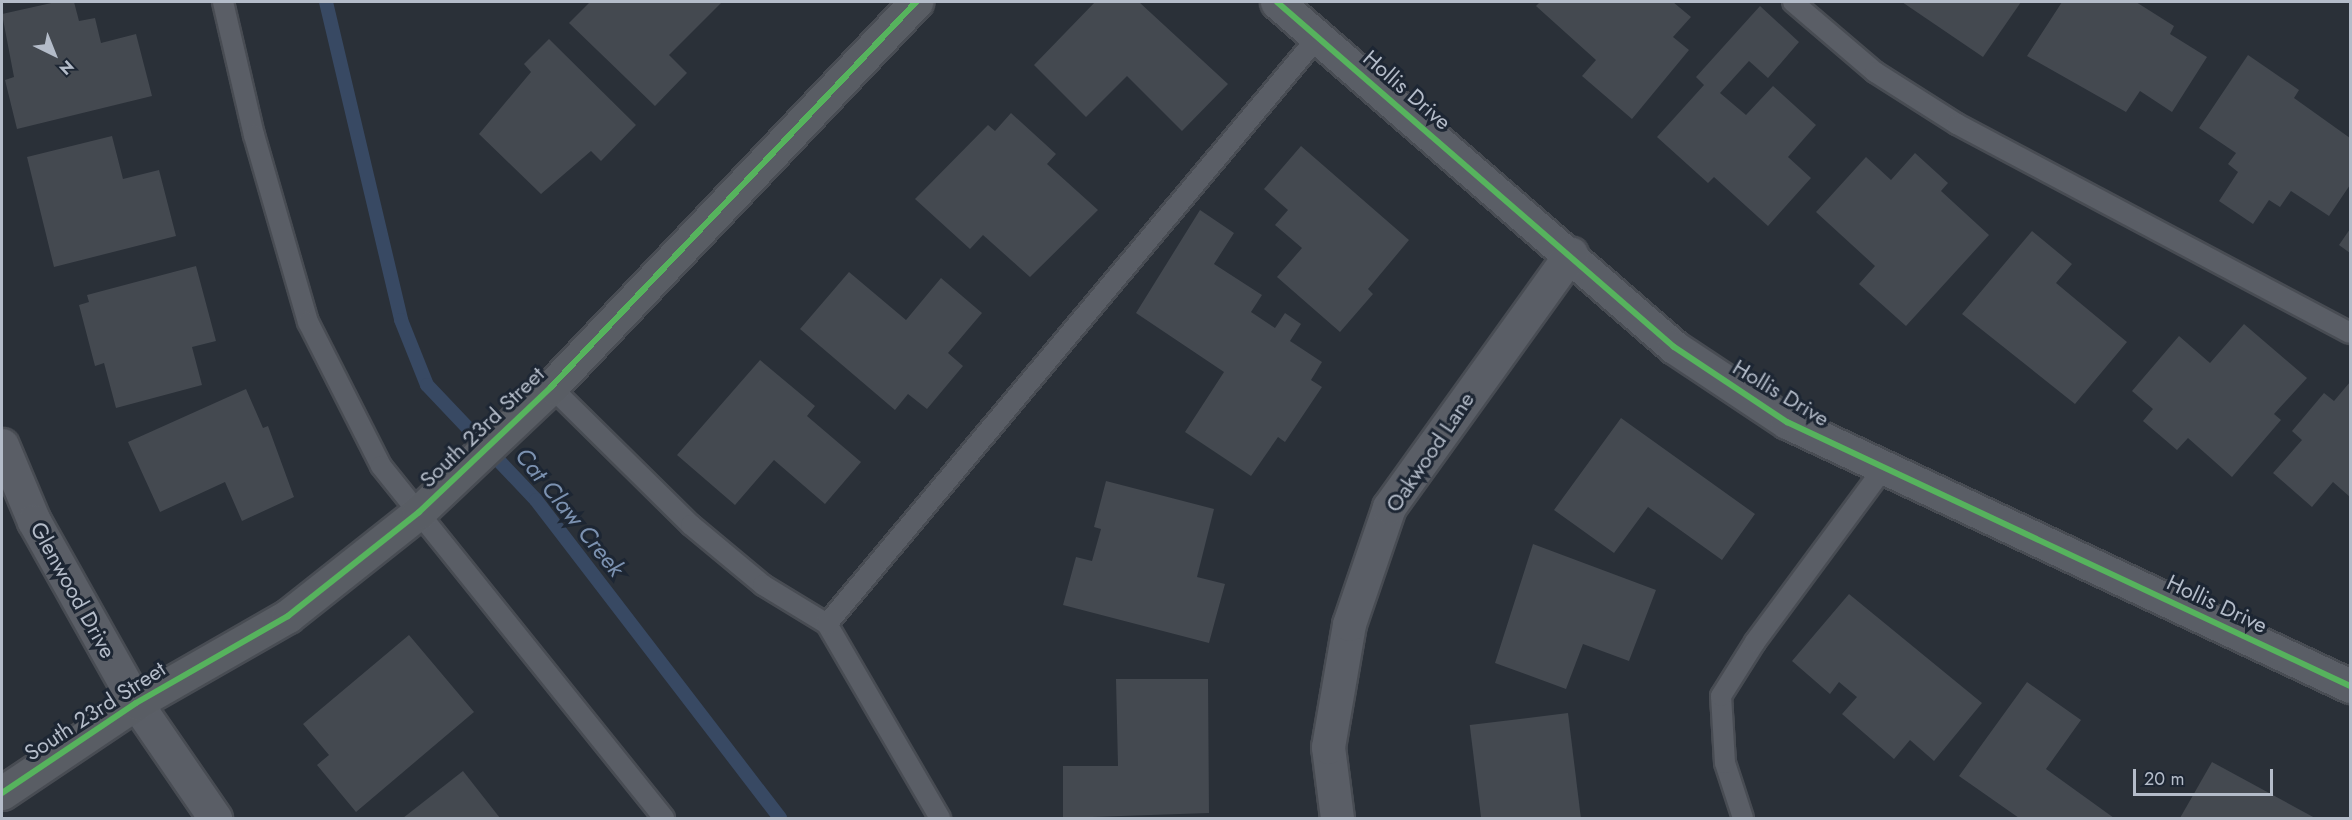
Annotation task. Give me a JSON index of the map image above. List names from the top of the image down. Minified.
{"streets":{"street":["Hollis Drive","South 23rd Street","Oakwood Lane","Glenwood Drive"]},"crossings":[["Hollis Drive","Oakwood Lane"],["South 23rd Street","Glenwood Drive"]],"water":["Cat Claw Creek"],"scale_bar":"20 m","north":"bottom right"}
